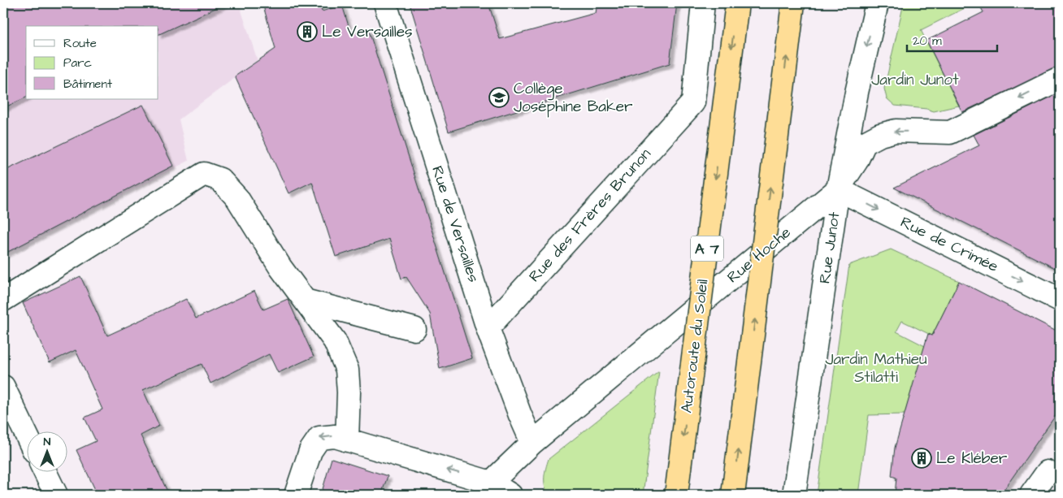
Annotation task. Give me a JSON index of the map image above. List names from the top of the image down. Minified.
{"streets":{"highway":["A 7","Autoroute du Soleil"],"street":["Rue des Frères Brunon","Rue de Versailles","Rue de Crimée","Rue Junot","Rue Hoche"]},"crossings":[["Rue des Frères Brunon","Rue de Versailles"],["Rue de Versailles","Rue Hoche"],["Rue de Crimée","Rue Junot"],["Rue de Crimée","Rue Hoche"],["Rue Junot","Rue Hoche"]],"one_way":["Rue de Crimée","Rue Junot"],"parks":["Jardin Junot","Jardin Mathieu Stilatti"],"places":{"building":["Le Versailles","Le Kléber"],"school or university":["Collège Joséphine Baker"]},"legend":["Route","Parc","Bâtiment"],"scale_bar":"20 m","north":"top"}
